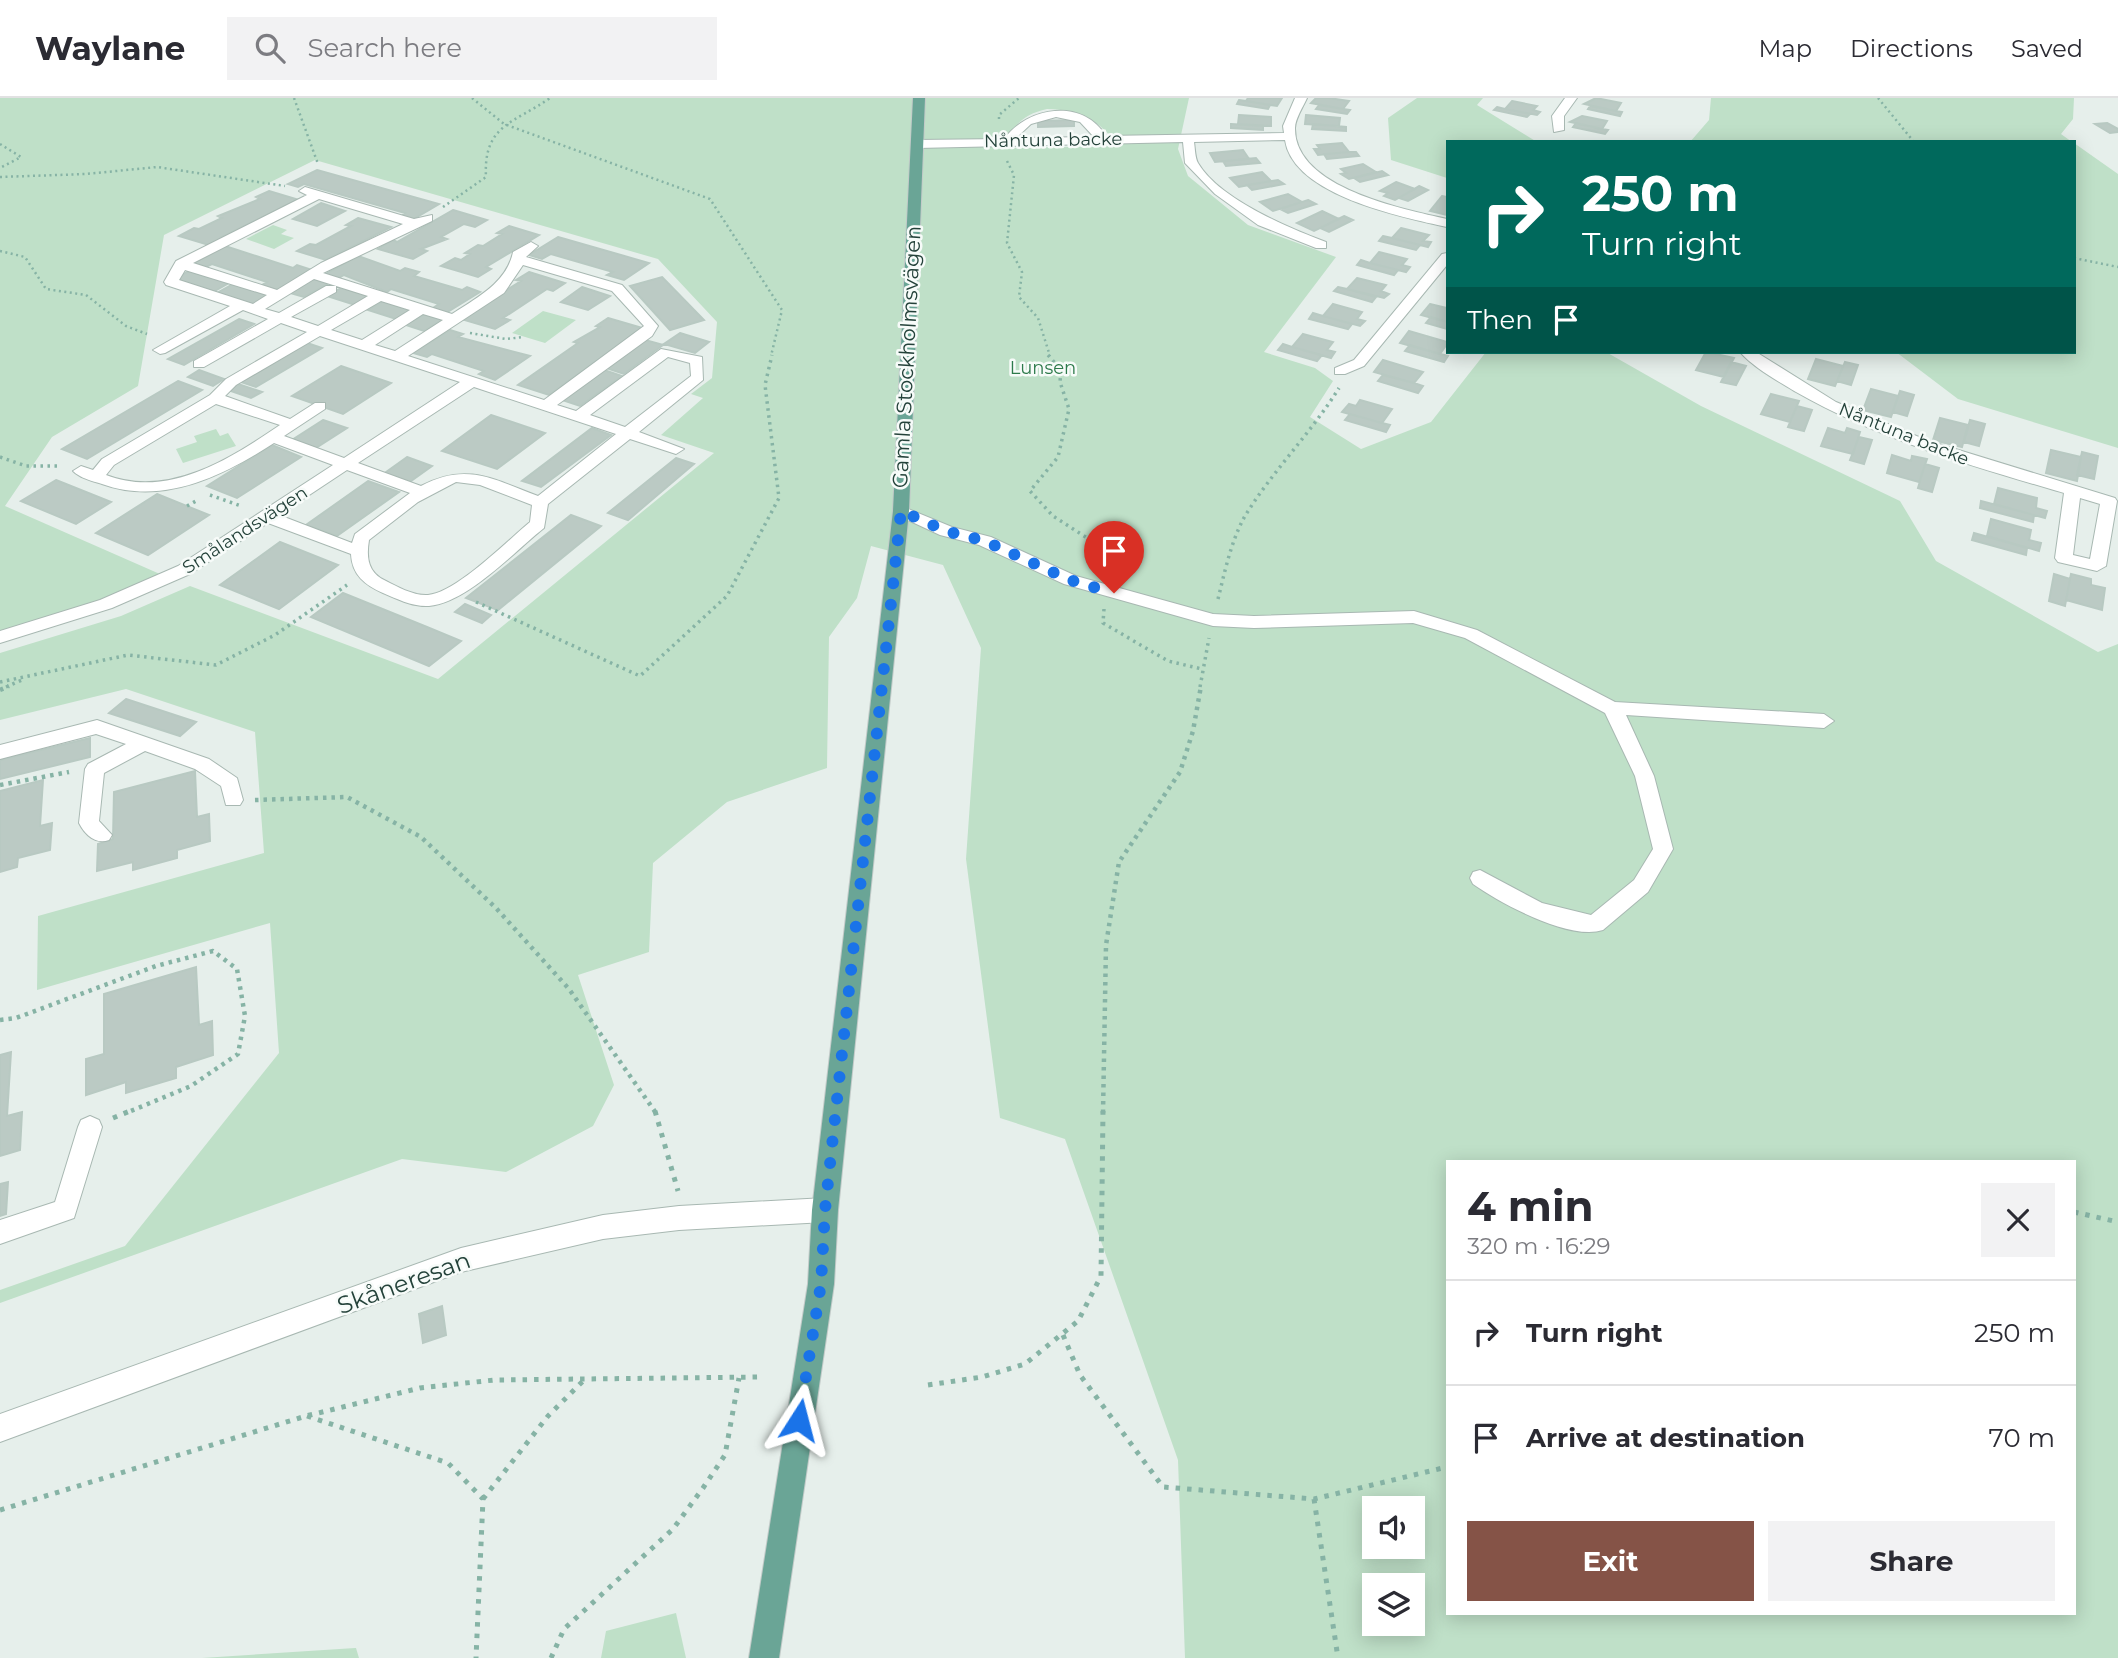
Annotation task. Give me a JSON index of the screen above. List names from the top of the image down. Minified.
{"streets":{"main road":["Gamla Stockholmsvägen"],"street":["Nåntuna backe","Smålandsvägen","Skåneresan"]},"crossings":[["Nåntuna backe","Gamla Stockholmsvägen"],["Gamla Stockholmsvägen","Skåneresan"]],"parks":["Lunsen"],"page":{"header":"Waylane","search":"Search here","nav":["Map","Directions","Saved"],"turn":["250 m","Turn right"],"then":"Then","heading":["4 min","320 m · 16:29"],"list":[{"name":"Turn right","value":"250 m"},{"name":"Arrive at destination","value":"70 m"}],"buttons":["Exit","Share"]}}
